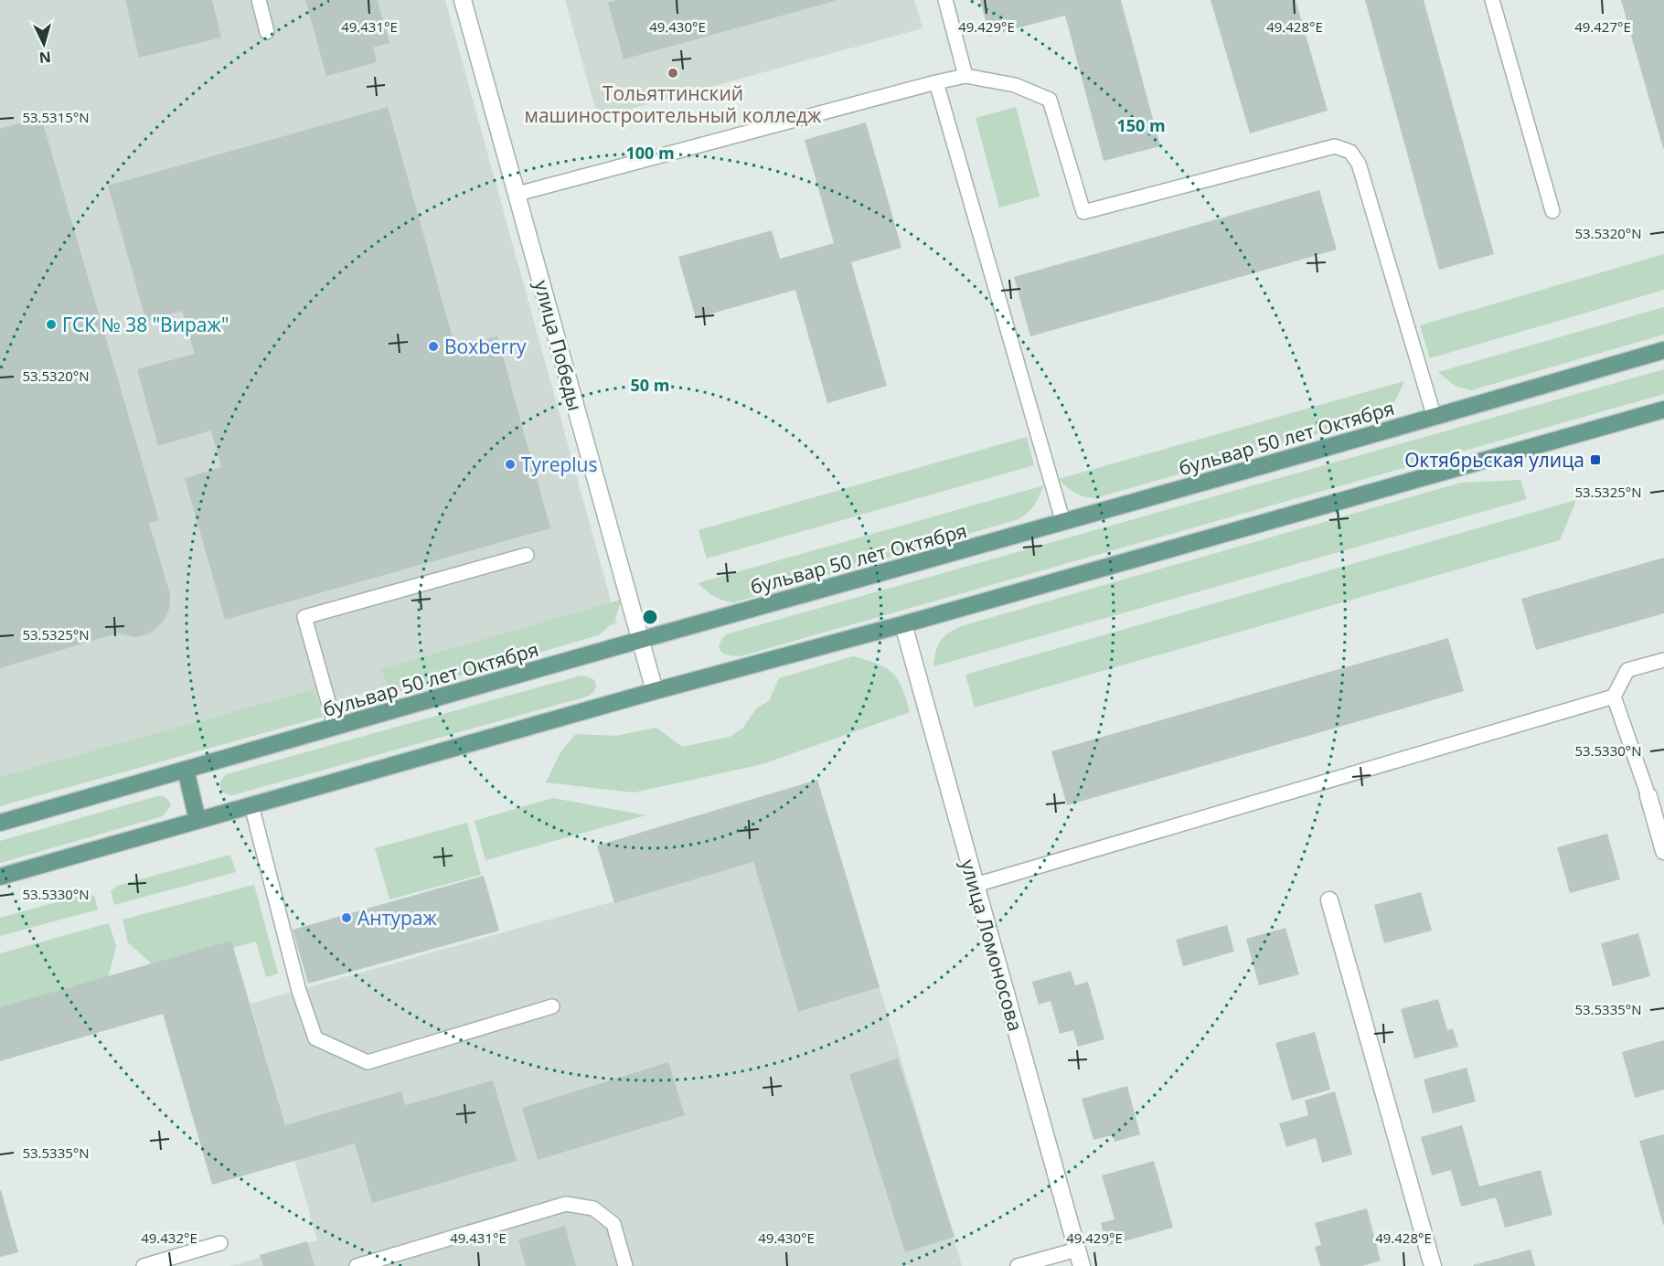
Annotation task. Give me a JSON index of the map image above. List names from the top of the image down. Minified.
{"streets":{"main road":["бульвар 50 лет Октября"],"street":["улица Победы","улица Ломоносова"]},"crossings":[["улица Победы","бульвар 50 лет Октября"]],"places":{"other":["Тольяттинский машиностроительный колледж","ГСК № 38 \"Вираж\"","Boxberry","Tyreplus","Антураж"],"transit":["Октябрьская улица"]},"north":"bottom","coordinates":["49.431°E","49.430°E","49.429°E","49.428°E","49.427°E","53.5315°N","53.5320°N","53.5325°N","53.5330°N","53.5335°N","49.432°E"],"rings":["150 m","100 m","50 m"]}
